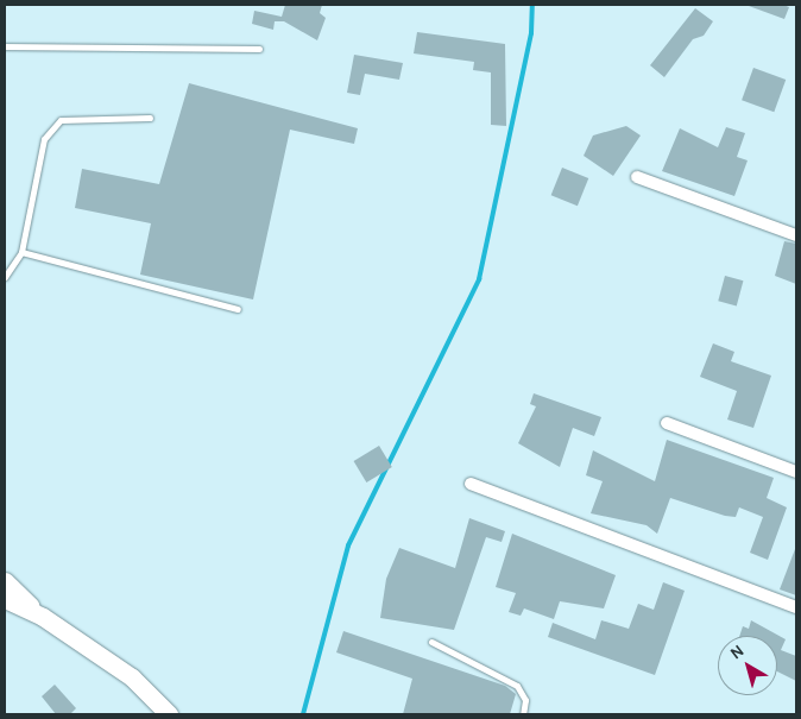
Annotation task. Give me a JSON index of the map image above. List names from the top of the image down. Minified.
{"north":"top left"}
